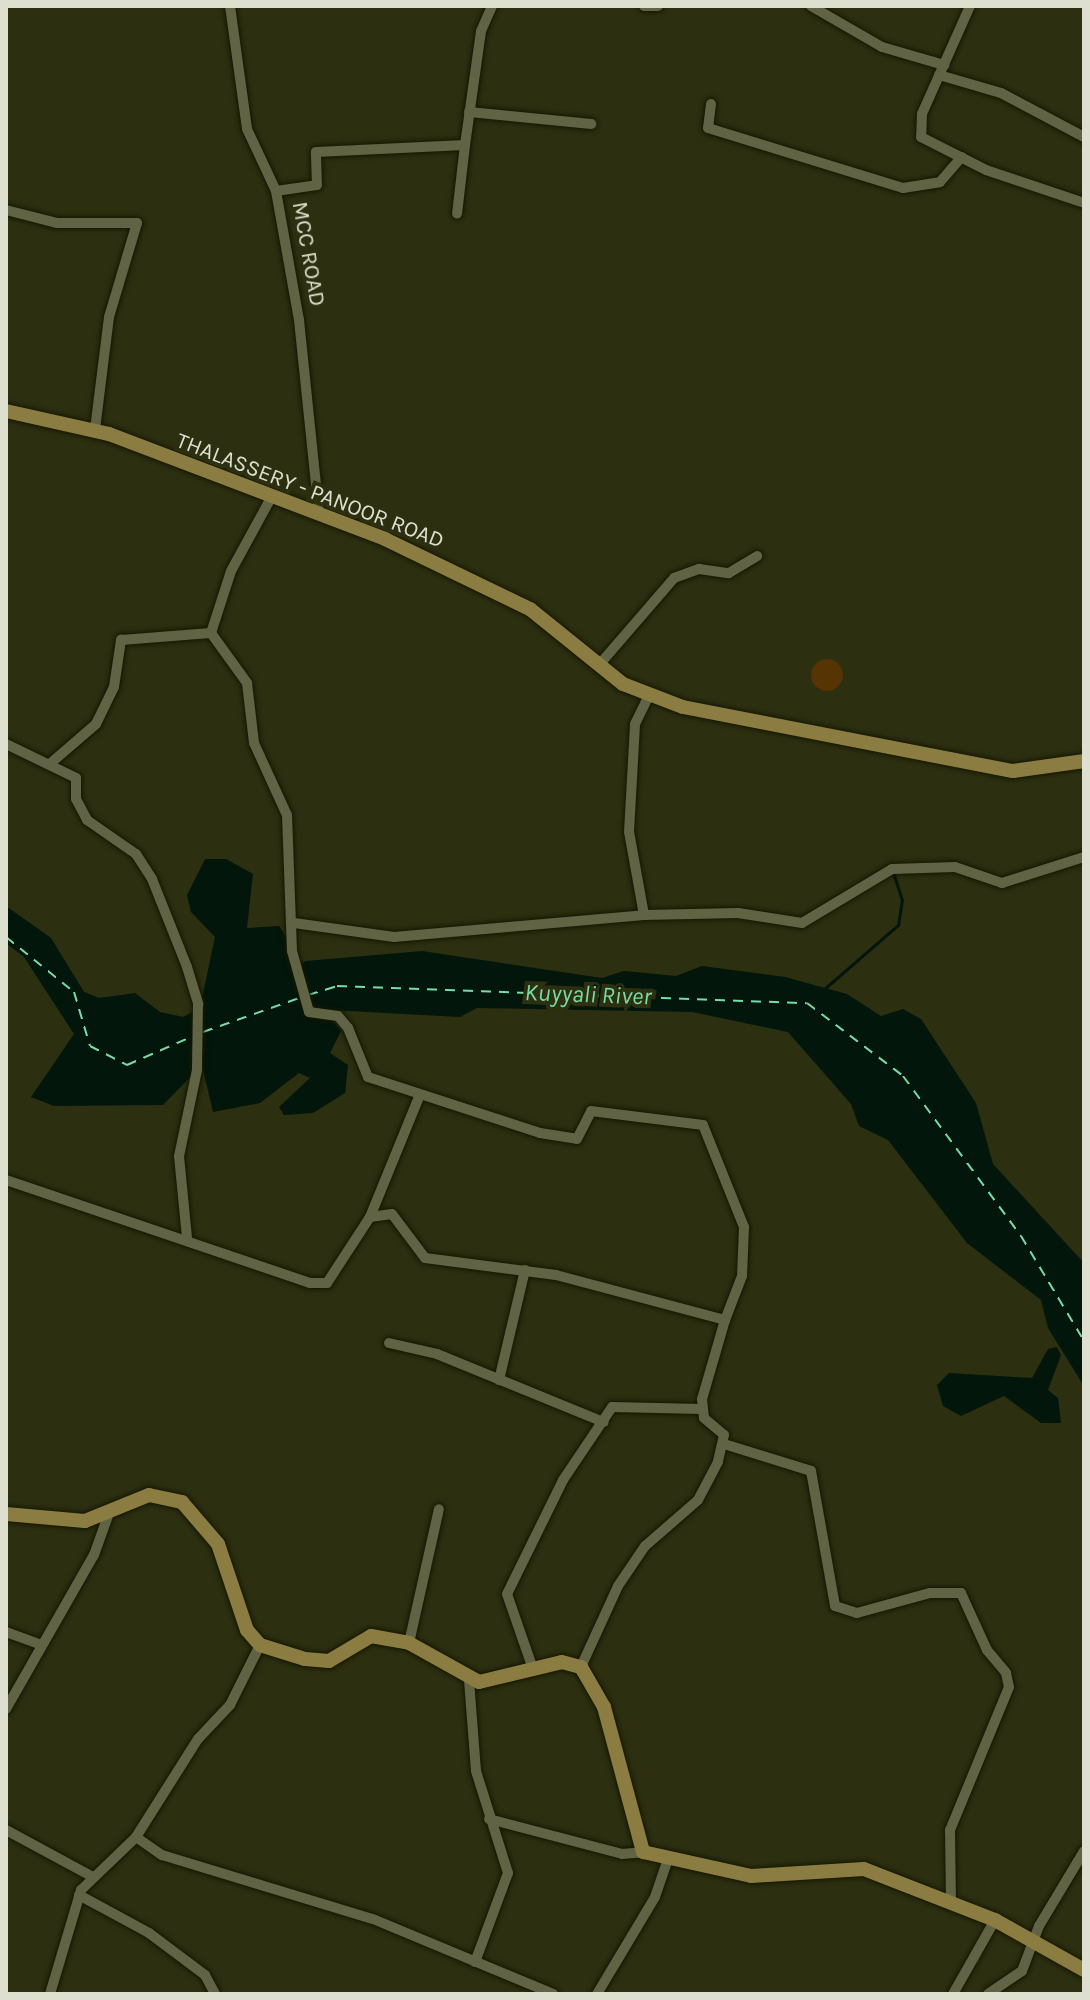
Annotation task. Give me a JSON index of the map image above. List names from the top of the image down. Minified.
{"streets":{"main road":["THALASSERY - PANOOR ROAD"],"street":["MCC ROAD"]},"crossings":[["MCC ROAD","THALASSERY - PANOOR ROAD"]],"water":["Kuyyali River"]}
